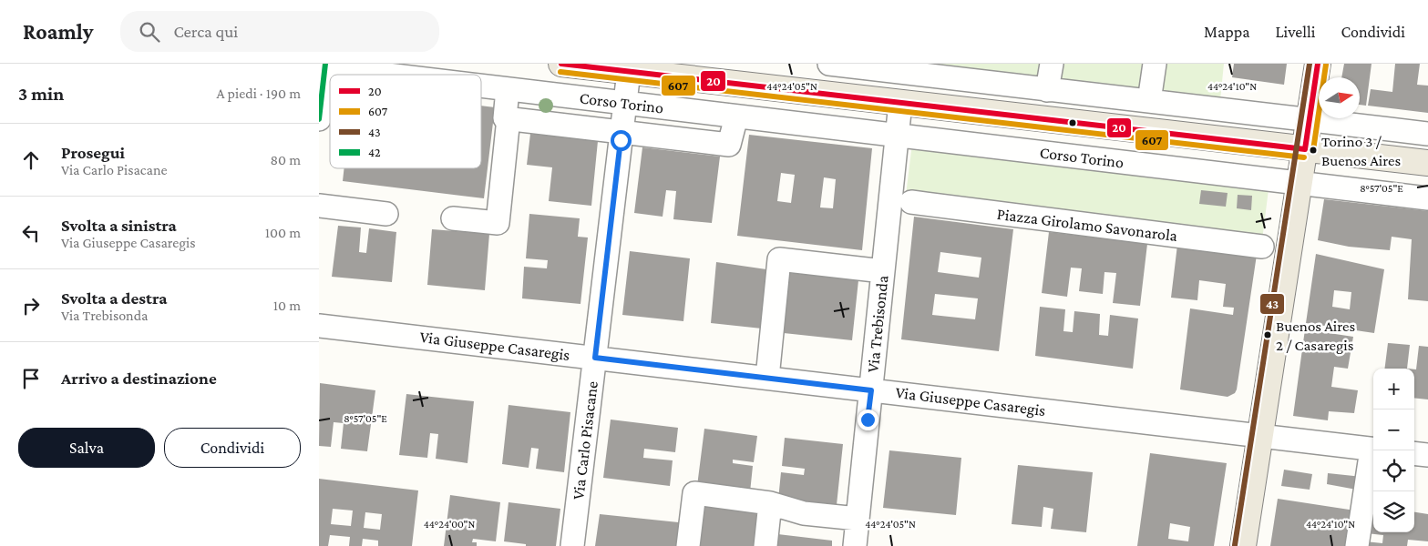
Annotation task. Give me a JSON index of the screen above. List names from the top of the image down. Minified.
{"streets":{"main road":["Corso Torino"],"street":["Piazza Girolamo Savonarola","Via Trebisonda","Via Giuseppe Casaregis","Via Carlo Pisacane"]},"crossings":[["Corso Torino","Via Trebisonda"],["Corso Torino","Via Carlo Pisacane"],["Via Trebisonda","Via Giuseppe Casaregis"],["Via Giuseppe Casaregis","Via Carlo Pisacane"]],"places":["Torino 3 / Buenos Aires","Buenos Aires 2 / Casaregis"],"lines":["transit line 20","transit line 43","transit line 42","transit line 607"],"legend":["20","607","43","42"],"north":"right","page":{"header":"Roamly","search":"Cerca qui","nav":["Mappa","Livelli","Condividi"],"heading":["3 min","A piedi · 190 m"],"list":[["Prosegui","Via Carlo Pisacane","80 m"],["Svolta a sinistra","Via Giuseppe Casaregis","100 m"],["Svolta a destra","Via Trebisonda","10 m"],"Arrivo a destinazione"],"map_buttons":["+","−"],"buttons":["Salva","Condividi"]},"coordinates":["44°24'05\"N","44°24'10\"N","8°57'05\"E","44°24'00\"N"]}
